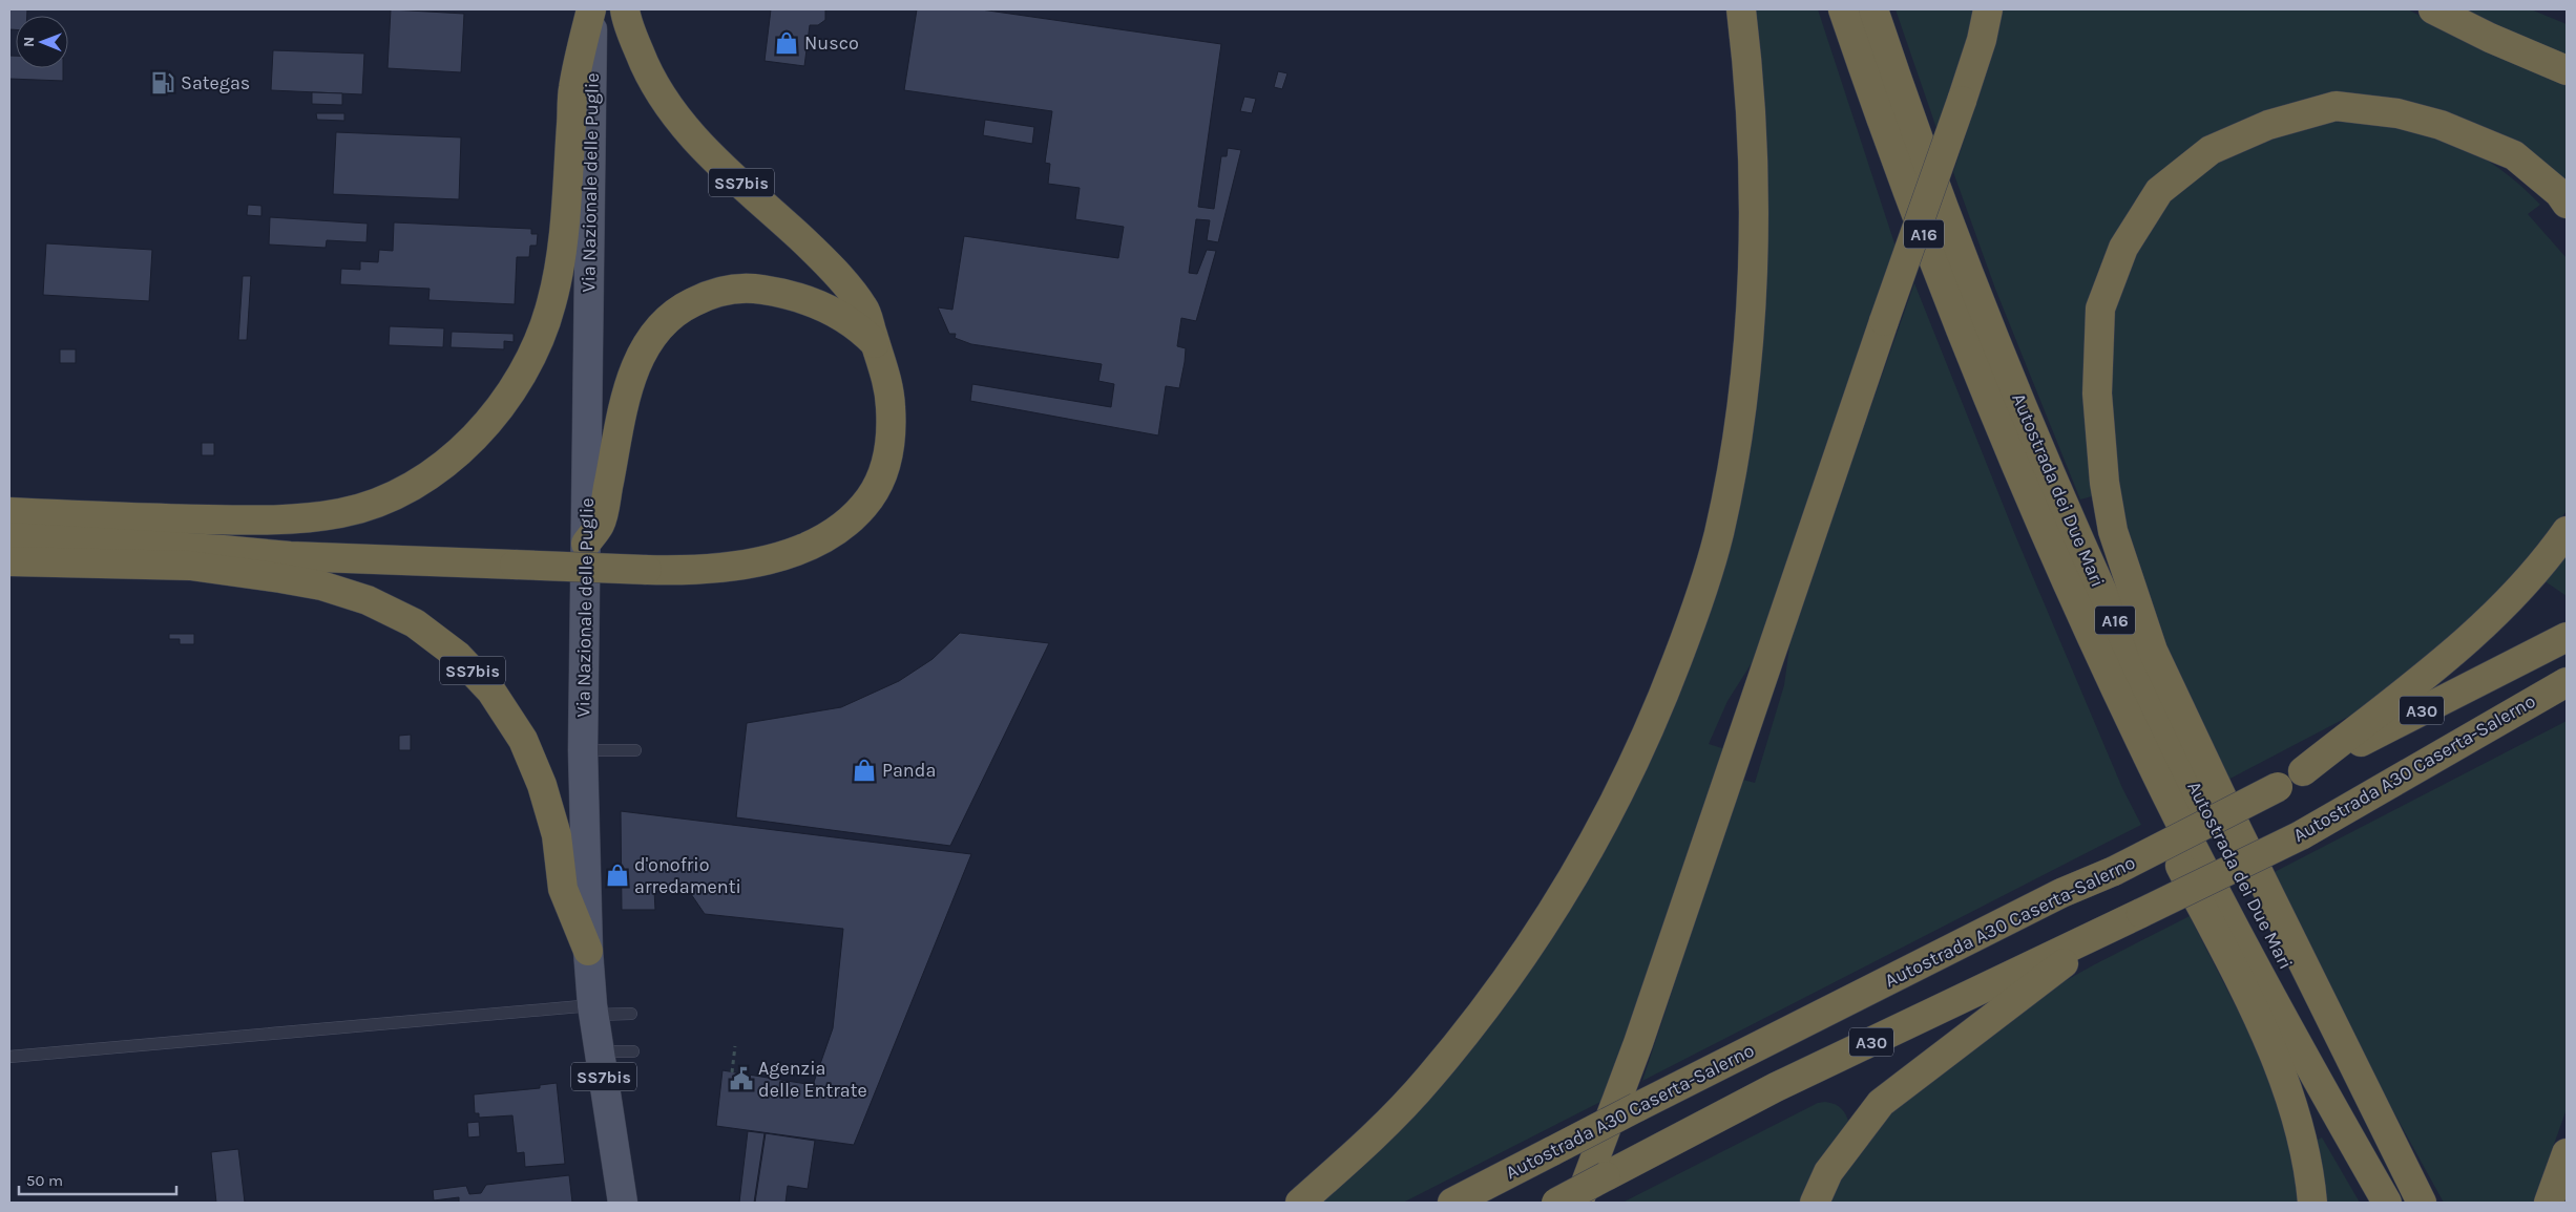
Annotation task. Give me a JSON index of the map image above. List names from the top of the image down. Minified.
{"streets":{"highway":["SS7bis","A16","Autostrada dei Due Mari","A30","Autostrada A30 Caserta-Salerno"],"main road":["Via Nazionale delle Puglie"]},"crossings":[["Via Nazionale delle Puglie","SS7bis"]],"places":{"shop":["Nusco","Panda","d'onofrio arredamenti"],"fuel station":["Sategas"],"public building":["Agenzia delle Entrate"]},"scale_bar":"50 m","north":"left"}
